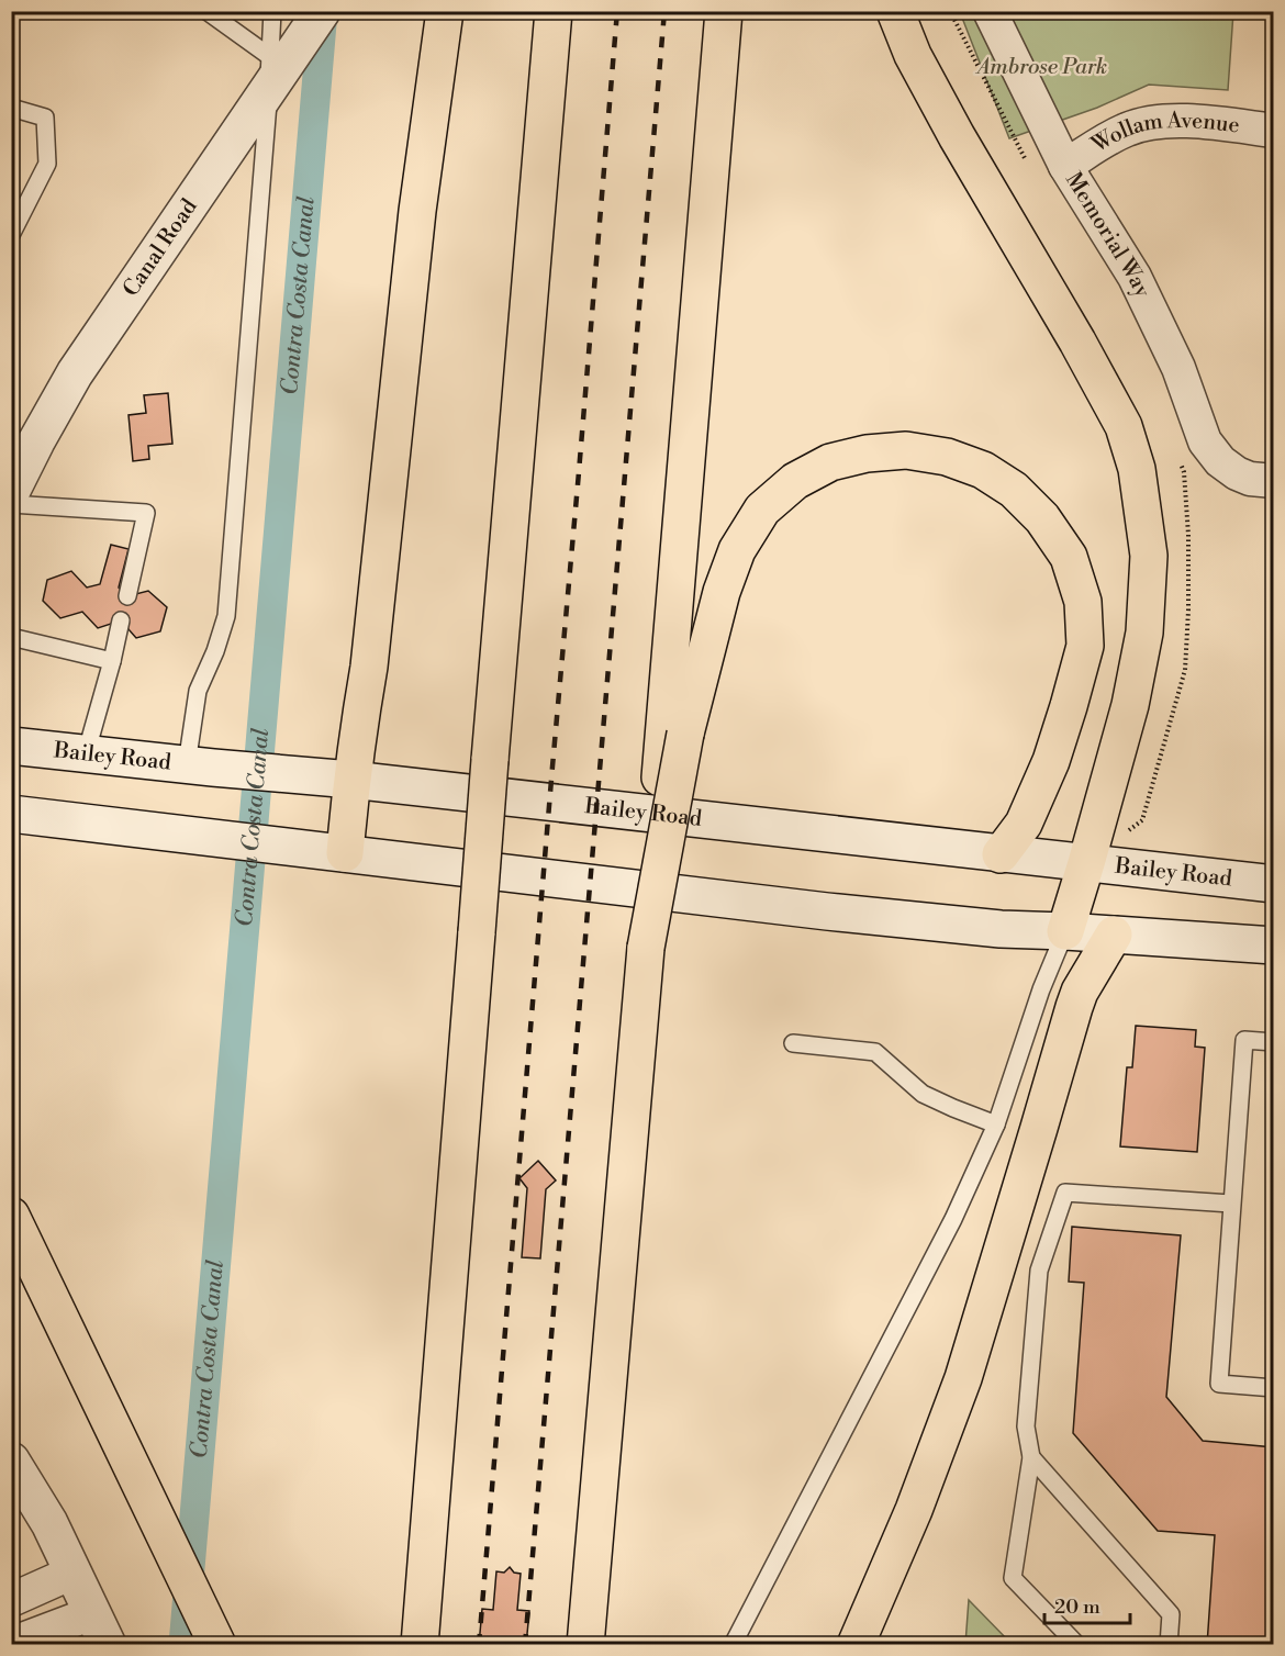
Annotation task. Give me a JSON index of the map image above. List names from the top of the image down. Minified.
{"streets":{"main road":["Canal Road","Bailey Road"],"street":["Wollam Avenue","Memorial Way"]},"crossings":[["Wollam Avenue","Memorial Way"]],"water":["Contra Costa Canal"],"parks":["Ambrose Park"],"scale_bar":"20 m"}
